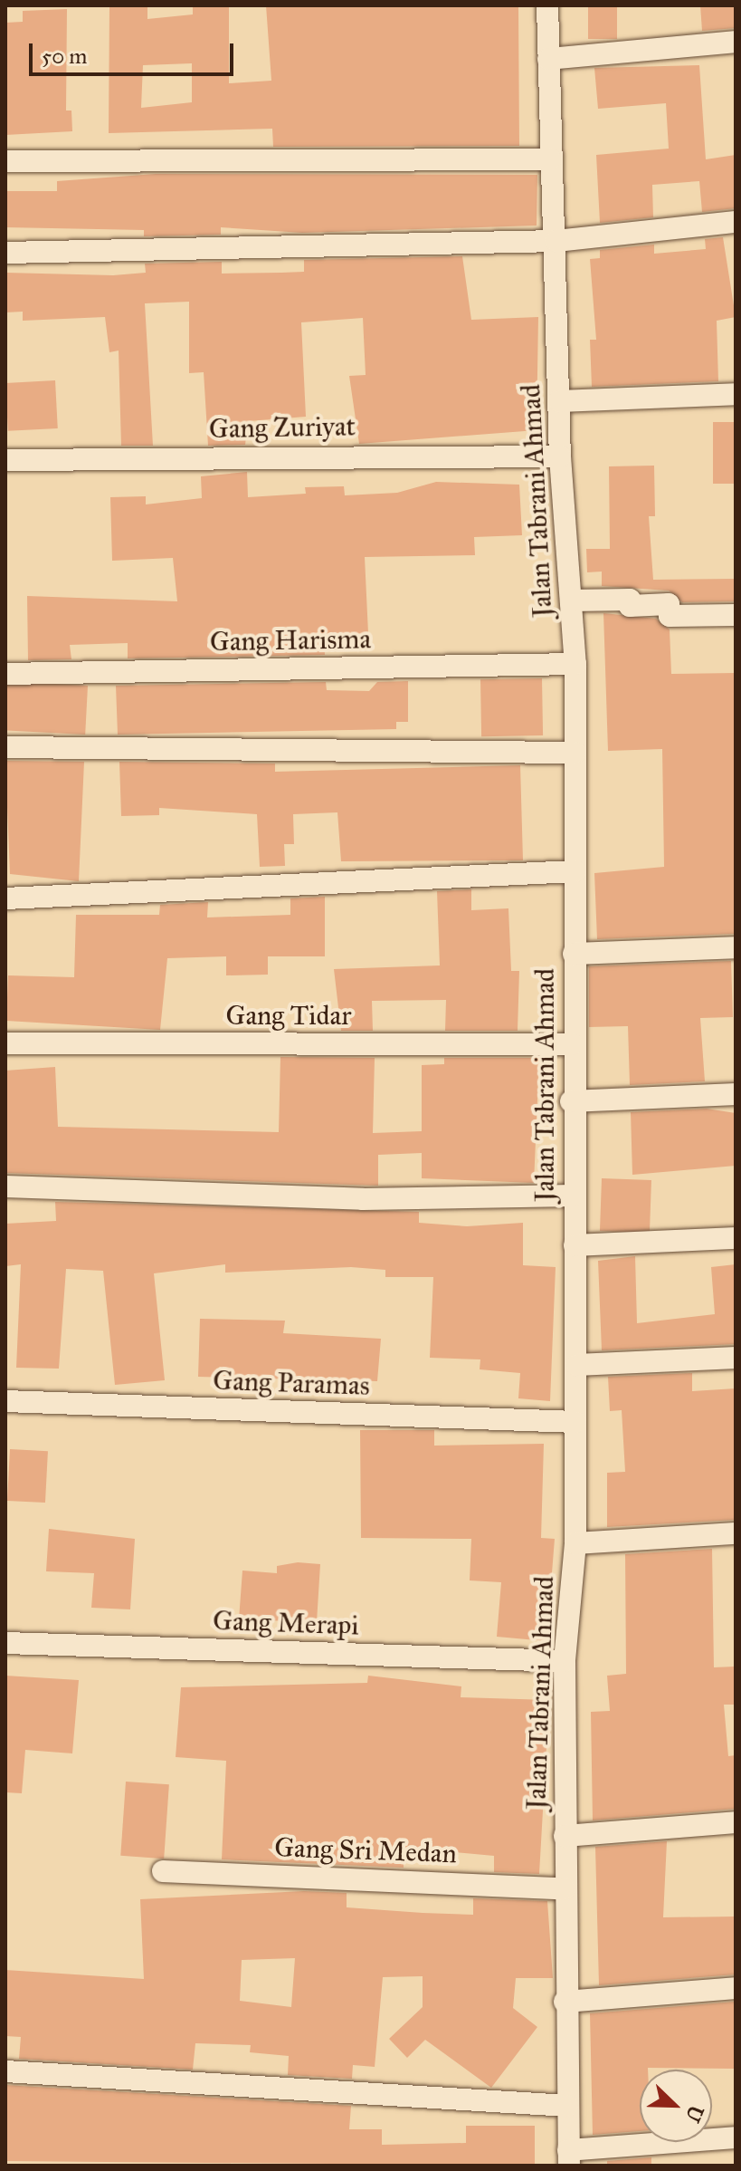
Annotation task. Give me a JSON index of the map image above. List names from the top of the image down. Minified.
{"streets":{"street":["Gang Zuriyat","Jalan Tabrani Ahmad","Gang Harisma","Gang Tidar","Gang Paramas","Gang Merapi","Gang Sri Medan"]},"crossings":[["Gang Zuriyat","Jalan Tabrani Ahmad"],["Jalan Tabrani Ahmad","Gang Harisma"],["Jalan Tabrani Ahmad","Gang Tidar"],["Jalan Tabrani Ahmad","Gang Paramas"],["Jalan Tabrani Ahmad","Gang Merapi"],["Jalan Tabrani Ahmad","Gang Sri Medan"]],"scale_bar":"50 m","north":"bottom right"}
